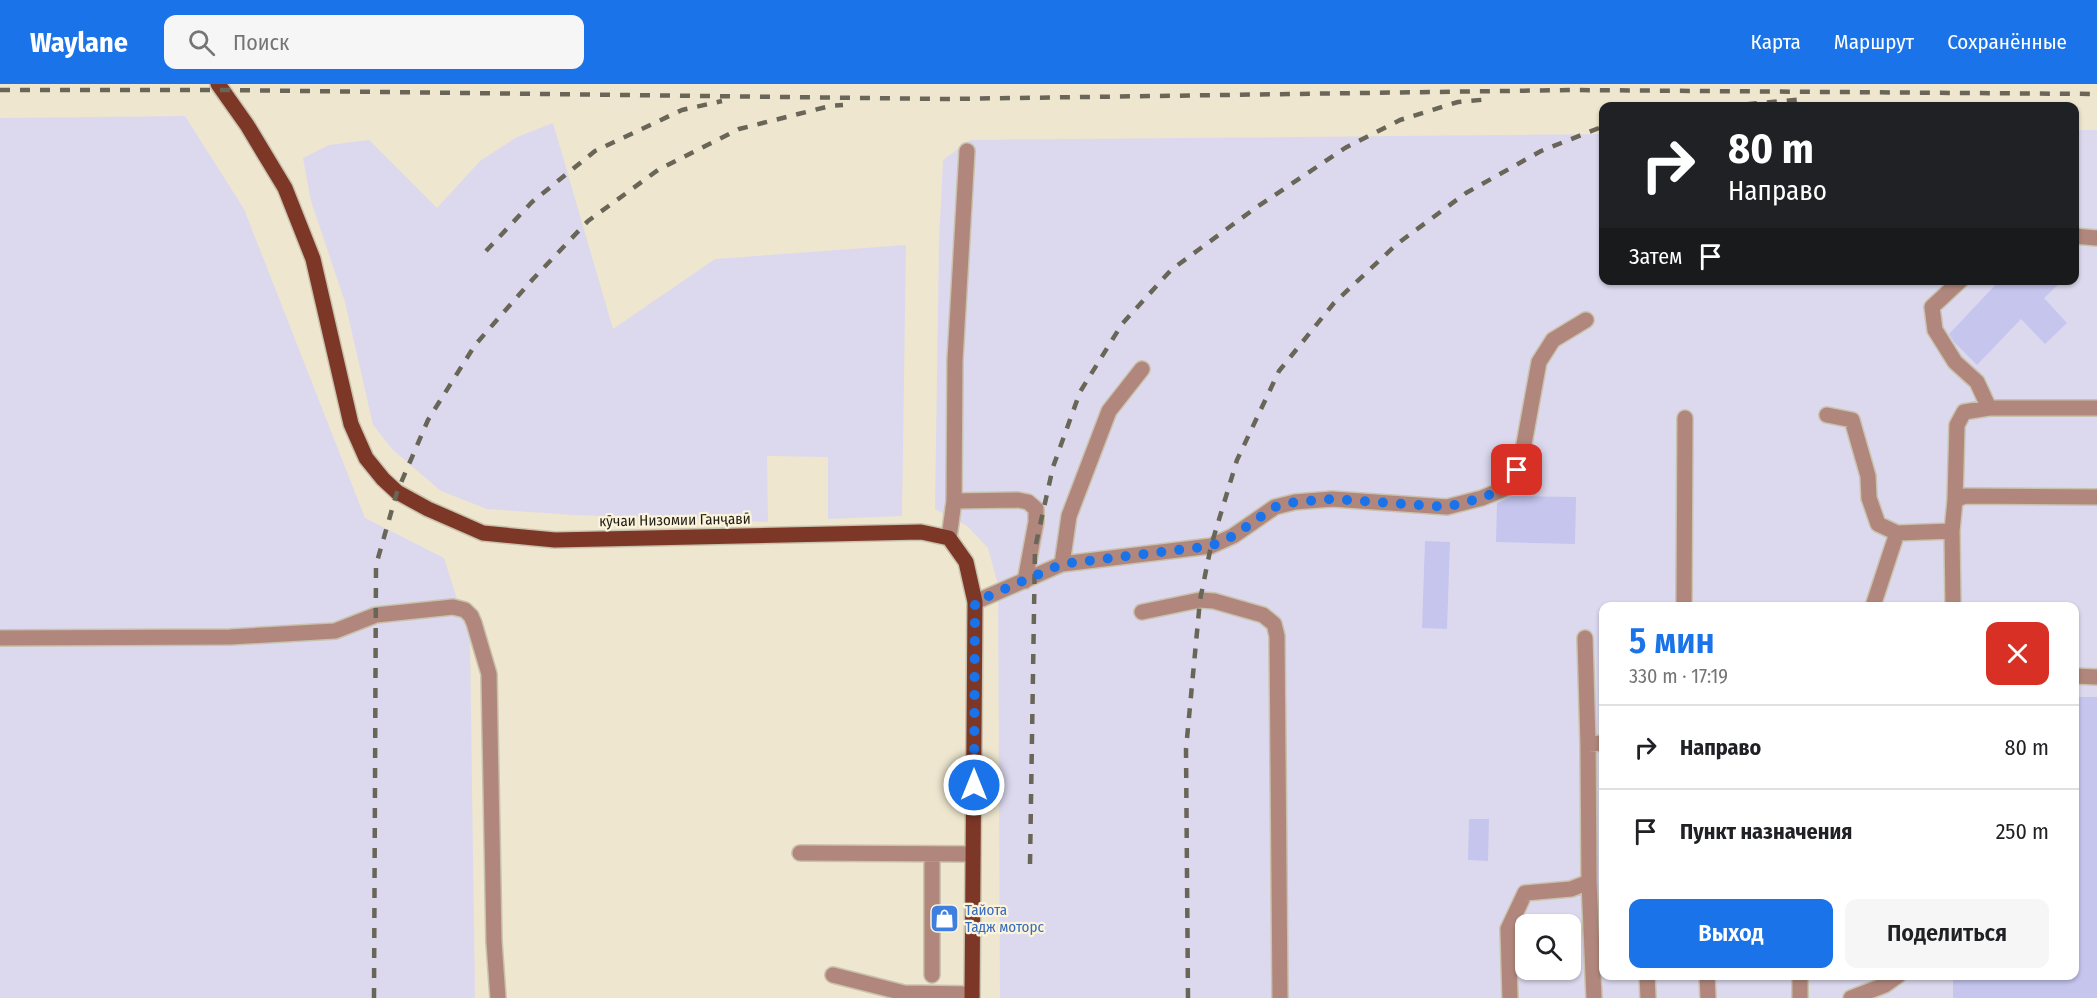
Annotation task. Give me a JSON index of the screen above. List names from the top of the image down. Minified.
{"streets":{"main road":["кӯчаи Низомии Ганҷавӣ"]},"places":{"shop":["Тайота Тадж моторс"]},"page":{"header":"Waylane","search":"Поиск","nav":["Карта","Маршрут","Сохранённые"],"turn":["80 m","Направо"],"then":"Затем","heading":["5 мин","330 m · 17:19"],"list":[{"name":"Направо","value":"80 m"},{"name":"Пункт назначения","value":"250 m"}],"buttons":["Выход","Поделиться"]}}
